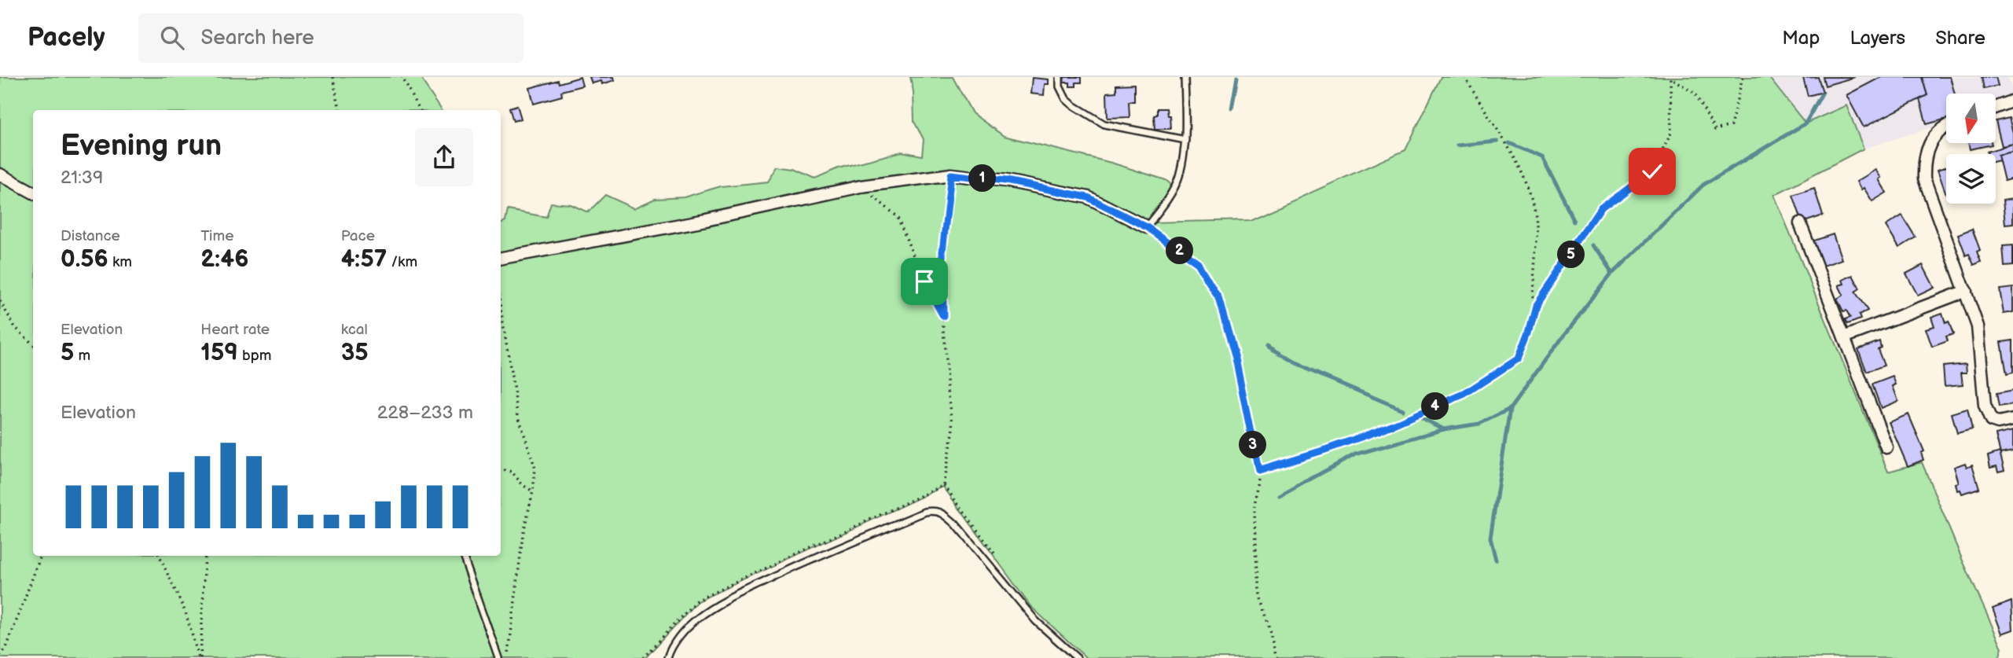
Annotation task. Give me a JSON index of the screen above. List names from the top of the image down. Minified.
{"north":"bottom","page":{"header":"Pacely","search":"Search here","nav":["Map","Layers","Share"],"heading":["Evening run","21:39"],"pins":["1","2","5","4","3"],"stats":[["Distance","0.56 km"],["Time","2:46"],["Pace","4:57 /km"],["Elevation","5 m"],["Heart rate","159 bpm"],["kcal","35"]],"chart":["Elevation","228–233 m"]}}
